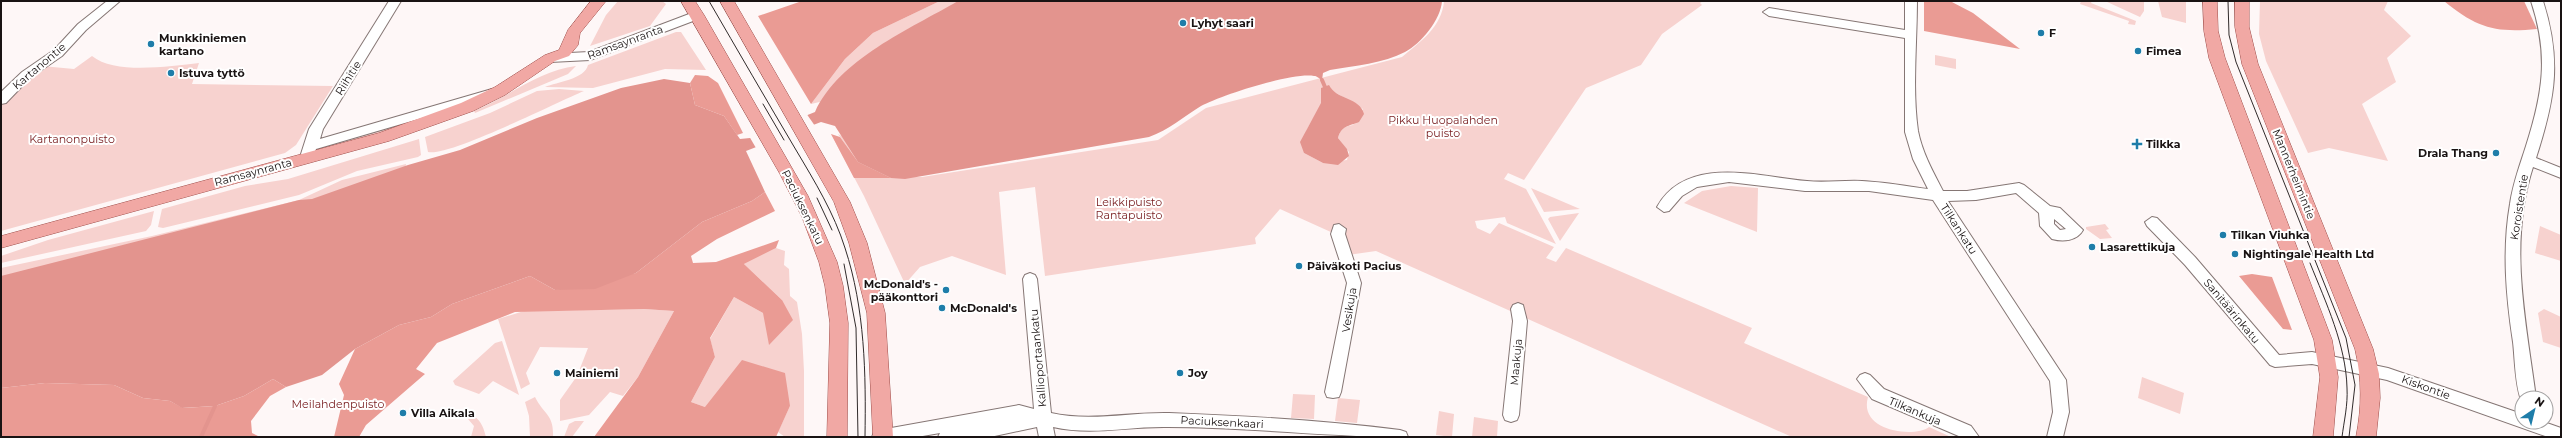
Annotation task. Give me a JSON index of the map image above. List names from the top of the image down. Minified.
{"streets":{"main road":["Ramsaynranta","Mannerheimintie","Paciuksenkatu"],"street":["Kartanontie","Riihitie","Koroistentie","Tilkankatu","Vesikuja","Sanitäärinkatu","Kallioportaankatu","Maakuja","Kiskontie","Tilkankuja","Paciuksenkaari"]},"crossings":[["Ramsaynranta","Riihitie"],["Ramsaynranta","Paciuksenkatu"],["Mannerheimintie","Kiskontie"],["Sanitäärinkatu","Kiskontie"],["Kallioportaankatu","Paciuksenkaari"]],"parks":["Pikku Huopalahden puisto","Kartanonpuisto","Leikkipuisto Rantapuisto","Meilahdenpuisto"],"places":{"other":["Lyhyt saari","F","Munkkiniemen kartano","Fimea","Istuva tyttö","Drala Thang","Tilkan Viuhka","Lasarettikuja","Nightingale Health Ltd","Päiväkoti Pacius","McDonald's - pääkonttori","McDonald's","Mainiemi","Joy","Villa Aikala"],"health":["Tilkka"]},"north":"top right"}
